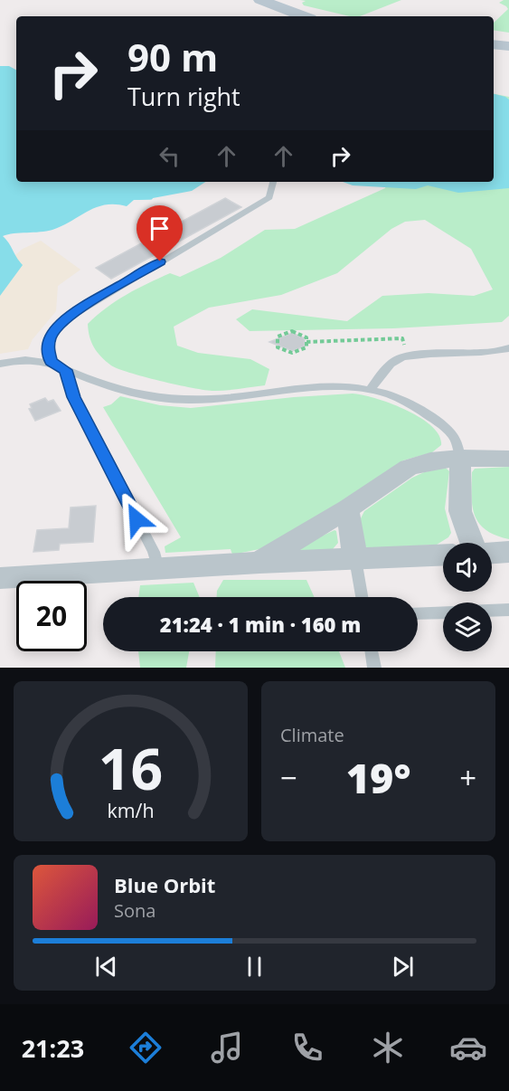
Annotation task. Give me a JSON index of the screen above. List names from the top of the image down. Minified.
{"page":{"turn":["90 m","Turn right"],"limit":"20","trip":"21:24 · 1 min · 160 m","tile":"Climate","heat":["−","19°","+"],"song":["Blue Orbit","Sona"],"tabs":"21:23","gauge":["16","km/h"]}}
